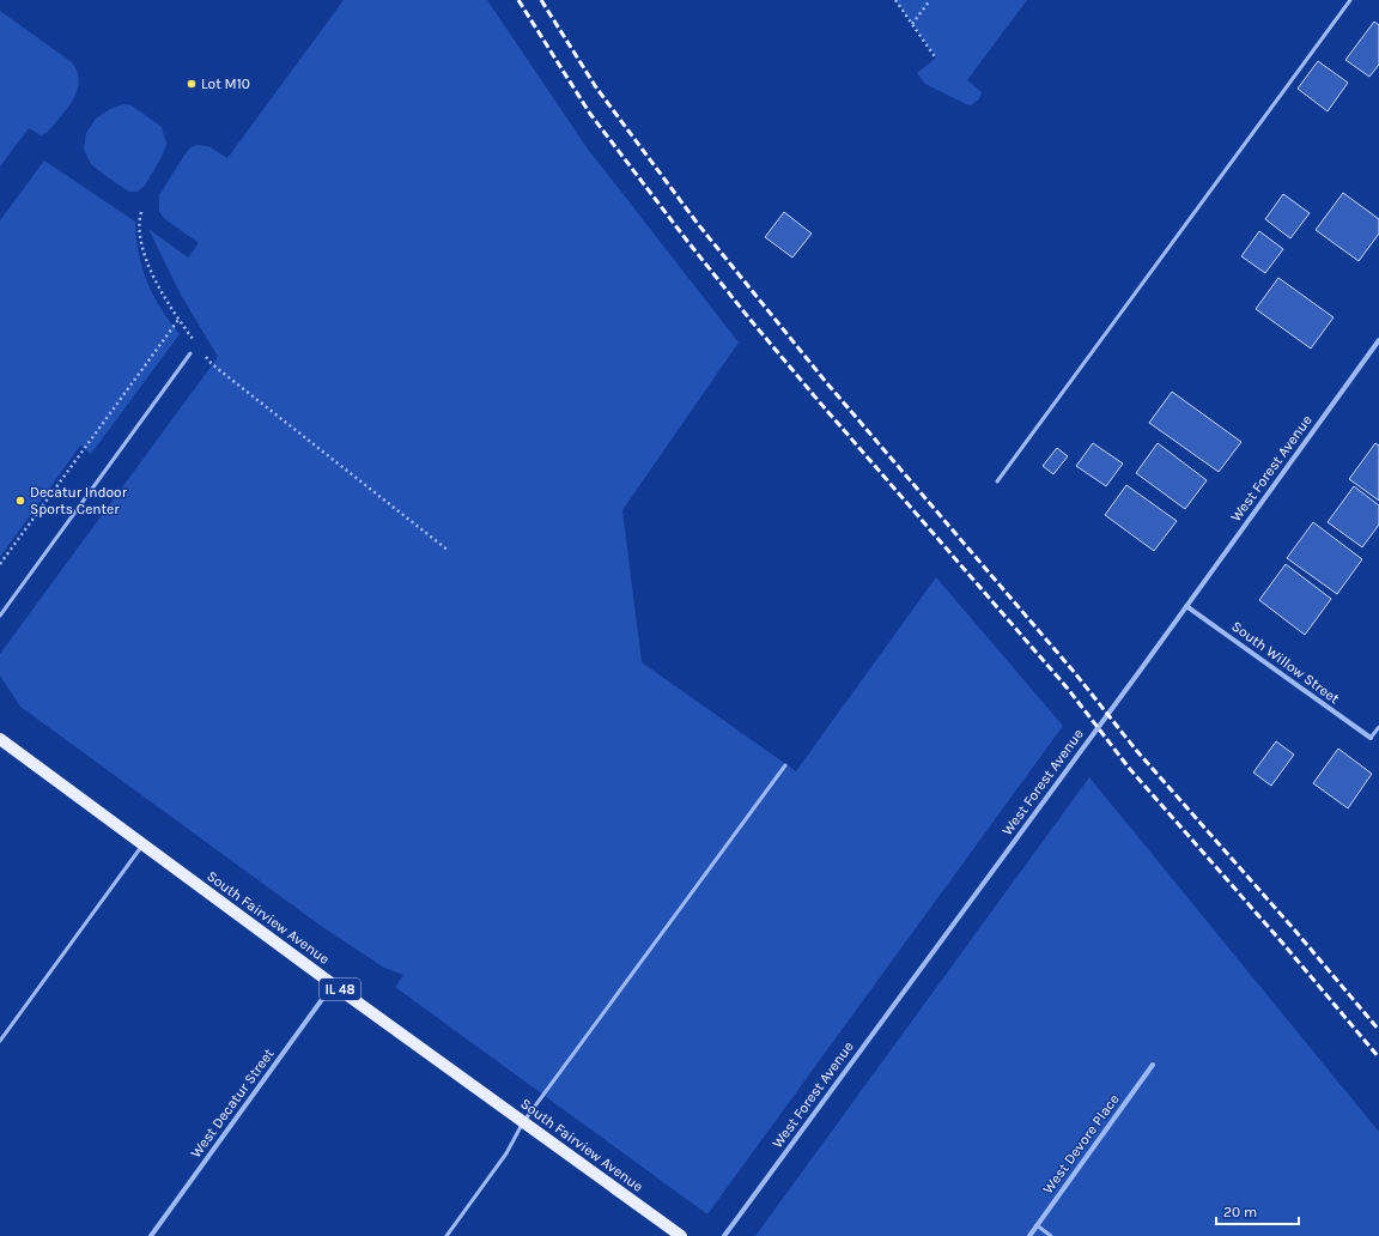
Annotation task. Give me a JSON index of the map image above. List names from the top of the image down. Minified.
{"streets":{"main road":["South Fairview Avenue","IL 48"],"street":["West Forest Avenue","South Willow Street","West Decatur Street","West Devore Place"]},"crossings":[["West Forest Avenue","South Willow Street"],["South Fairview Avenue","West Decatur Street"]],"places":["Lot M10","Decatur Indoor Sports Center"],"scale_bar":"20 m"}
